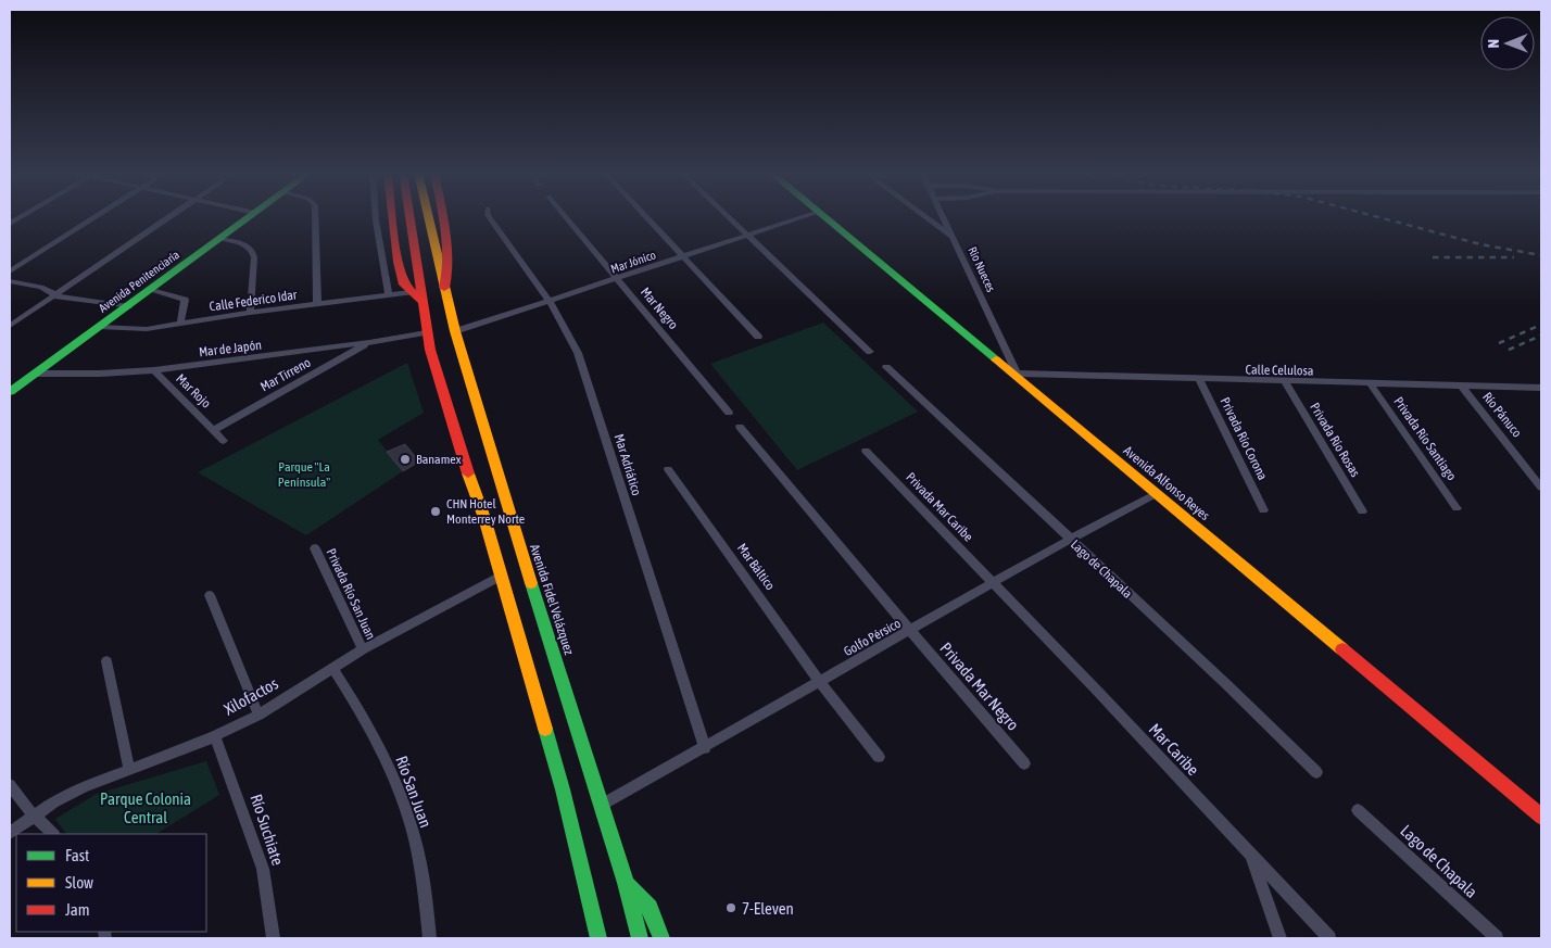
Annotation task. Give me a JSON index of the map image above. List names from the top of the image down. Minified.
{"streets":{"main road":["Avenida Penitenciaría","Avenida Alfonso Reyes","Avenida Fidel Velázquez"],"street":["Mar Jónico","Río Nueces","Calle Federico Idar","Mar Negro","Mar de Japón","Calle Celulosa","Mar Tirreno","Mar Rojo","Río Pánuco","Privada Río Corona","Privada Río Santiago","Privada Río Rosas","Mar Adriático","Privada Mar Caribe","Mar Báltico","Lago de Chapala","Privada Río San Juan","Golfo Pérsico","Privada Mar Negro","Xilofactos","Mar Caribe","Río San Juan","Río Suchiate"]},"crossings":[["Mar Jónico","Mar Negro"],["Mar Jónico","Mar Adriático"],["Mar Jónico","Avenida Fidel Velázquez"],["Río Nueces","Calle Celulosa"],["Río Nueces","Avenida Alfonso Reyes"],["Avenida Penitenciaría","Calle Federico Idar"],["Avenida Penitenciaría","Mar de Japón"],["Mar de Japón","Mar Tirreno"],["Mar de Japón","Mar Rojo"],["Calle Celulosa","Río Pánuco"],["Calle Celulosa","Privada Río Corona"],["Calle Celulosa","Privada Río Santiago"],["Calle Celulosa","Privada Río Rosas"],["Calle Celulosa","Avenida Alfonso Reyes"],["Mar Tirreno","Mar Rojo"],["Mar Adriático","Golfo Pérsico"],["Avenida Alfonso Reyes","Golfo Pérsico"],["Privada Mar Caribe","Golfo Pérsico"],["Privada Mar Caribe","Mar Caribe"],["Mar Báltico","Golfo Pérsico"],["Lago de Chapala","Golfo Pérsico"],["Privada Río San Juan","Xilofactos"],["Avenida Fidel Velázquez","Golfo Pérsico"],["Golfo Pérsico","Privada Mar Negro"],["Golfo Pérsico","Mar Caribe"],["Xilofactos","Río San Juan"],["Xilofactos","Río Suchiate"]],"parks":["Parque \"La Península\"","Parque Colonia Central"],"places":["Banamex","CHN Hotel Monterrey Norte","7-Eleven"],"legend":["Fast","Slow","Jam"],"north":"left"}
